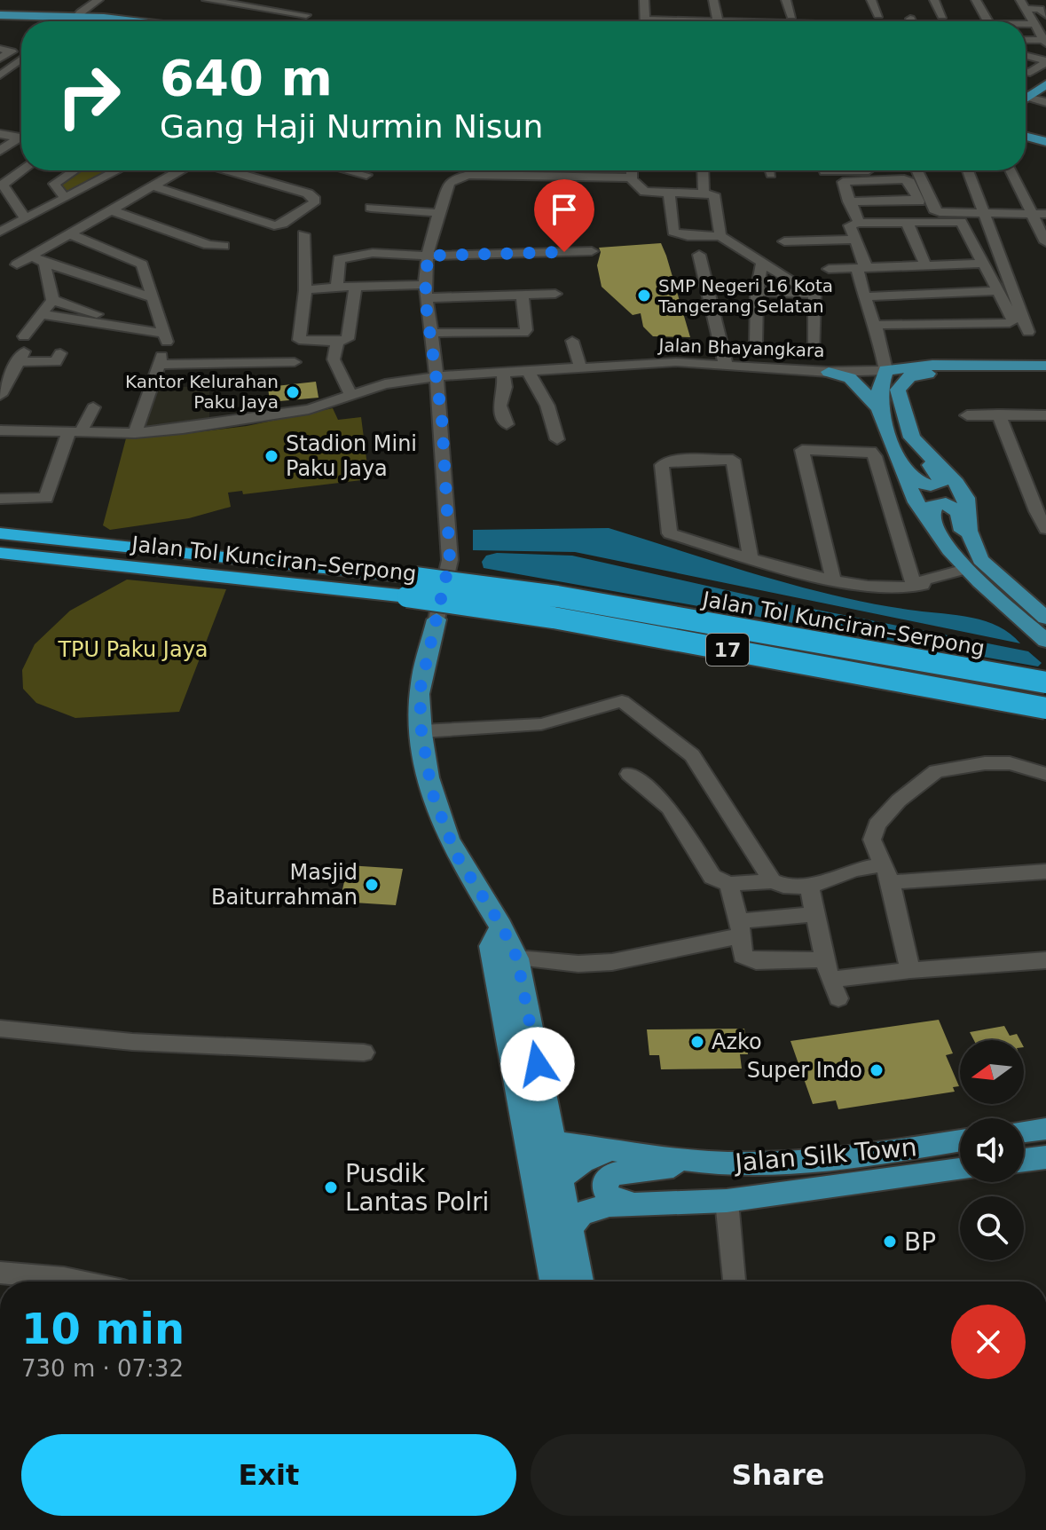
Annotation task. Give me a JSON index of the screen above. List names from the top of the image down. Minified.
{"streets":{"highway":["Jalan Tol Kunciran–Serpong","17"],"main road":["Jalan Bhayangkara","Jalan Silk Town"]},"parks":["TPU Paku Jaya"],"places":["SMP Negeri 16 Kota Tangerang Selatan","Kantor Kelurahan Paku Jaya","Stadion Mini Paku Jaya","Masjid Baiturrahman","Azko","Super Indo","Pusdik Lantas Polri","BP"],"north":"left","page":{"turn":["640 m","Gang Haji Nurmin Nisun"],"heading":["10 min","730 m · 07:32"],"buttons":["Exit","Share"]}}
